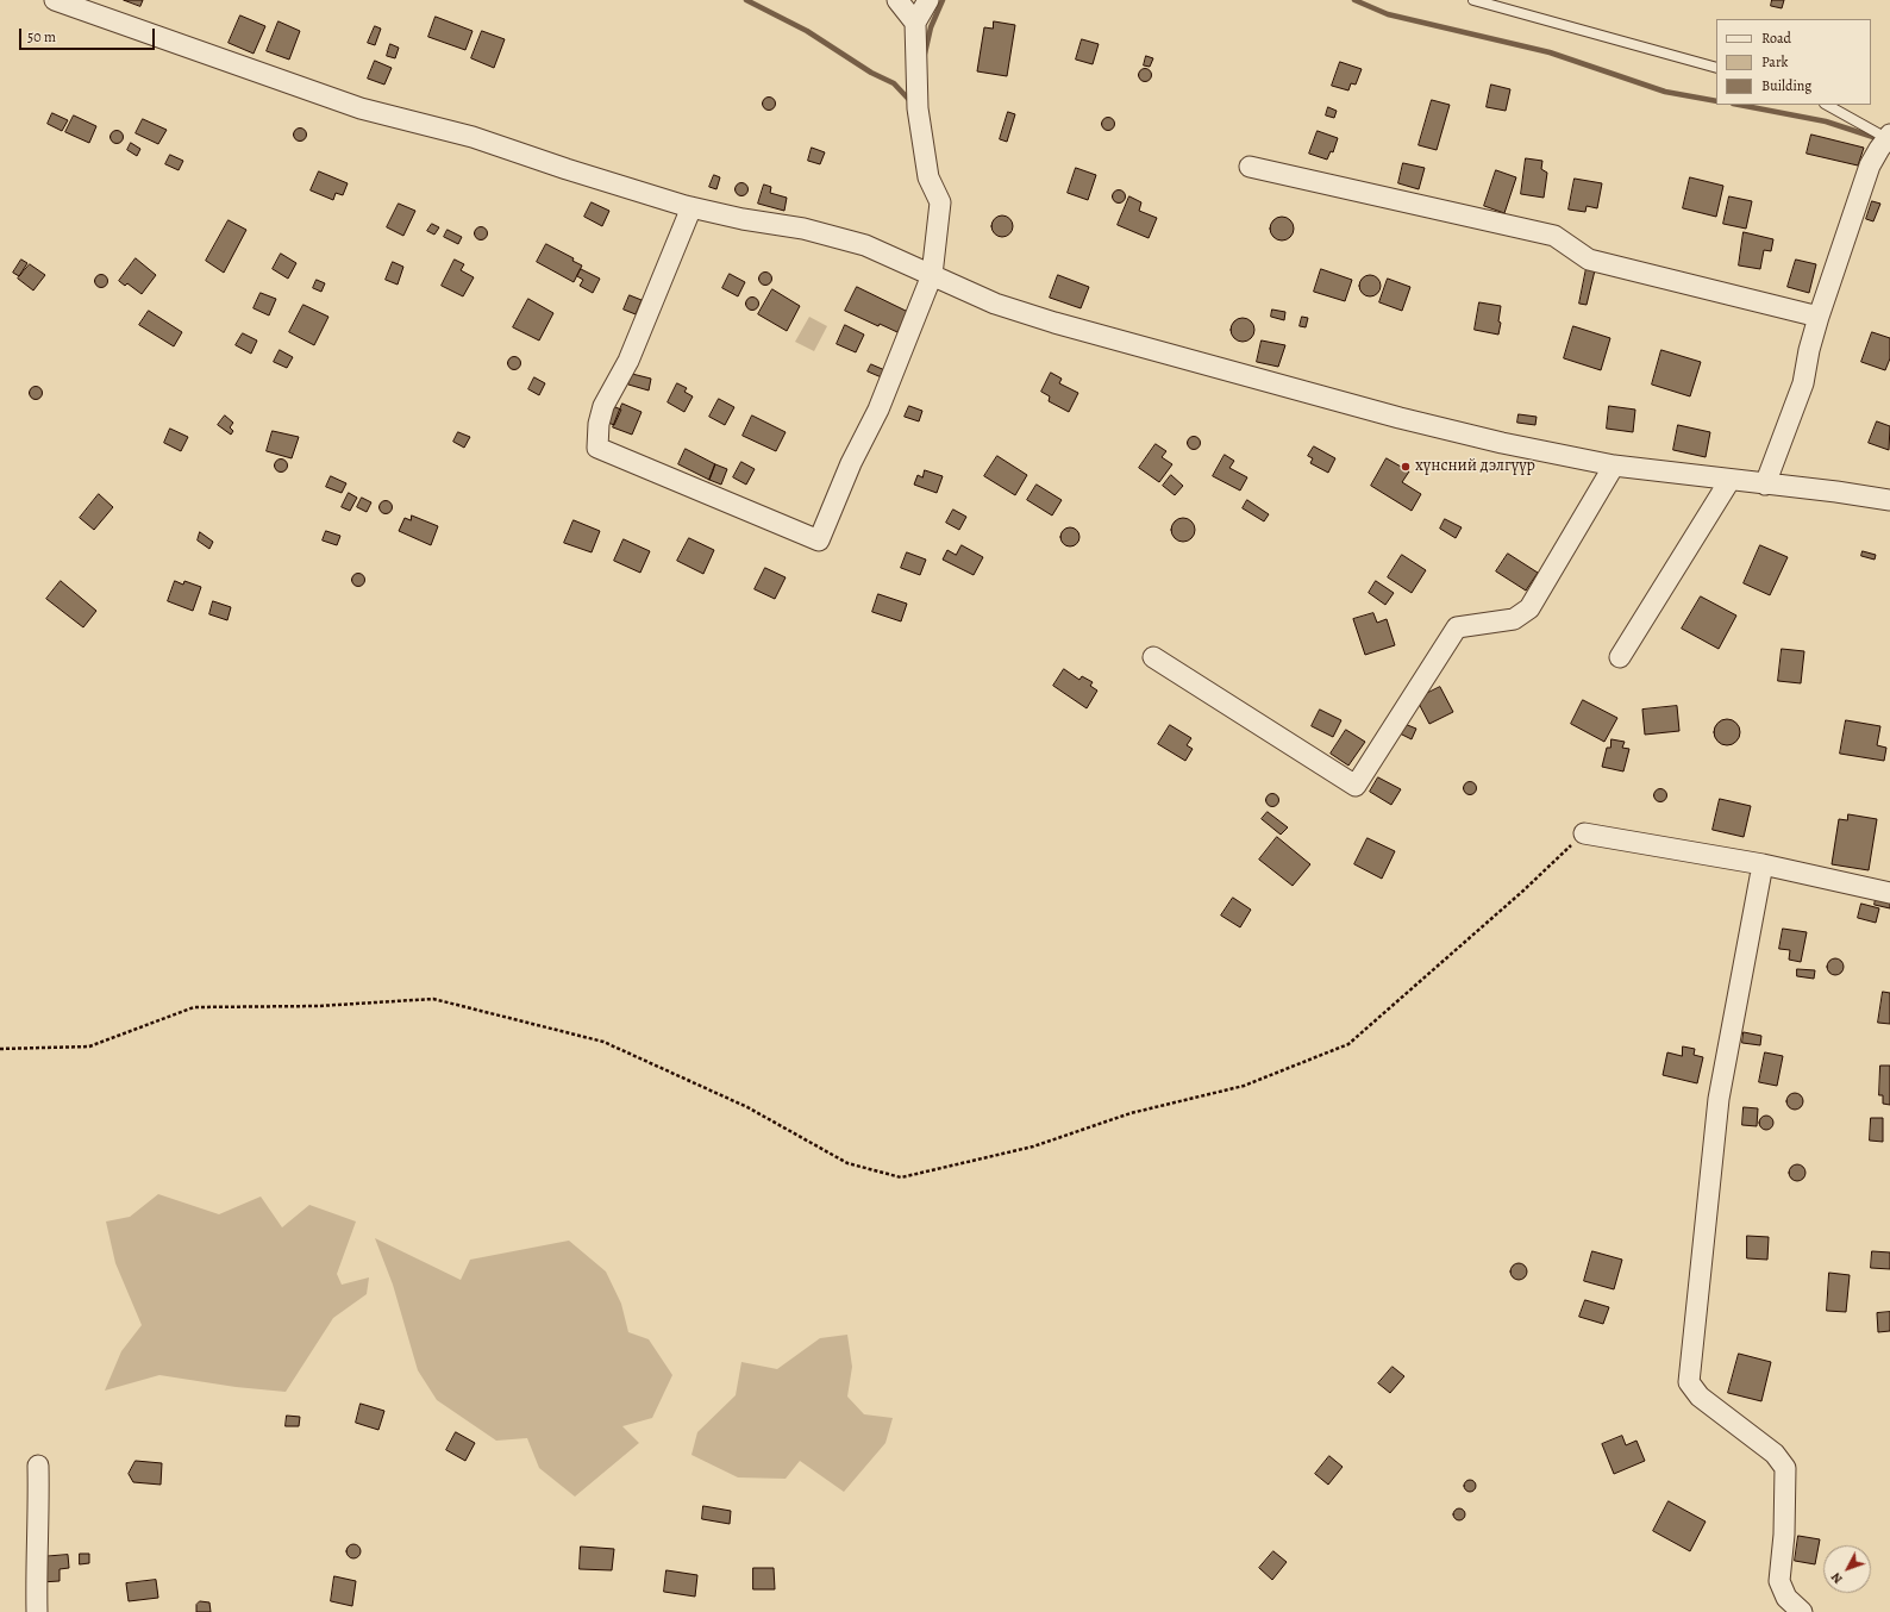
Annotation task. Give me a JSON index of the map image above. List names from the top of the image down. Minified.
{"places":["хүнсний дэлгүүр"],"legend":["Road","Park","Building"],"scale_bar":"50 m","north":"bottom left"}
